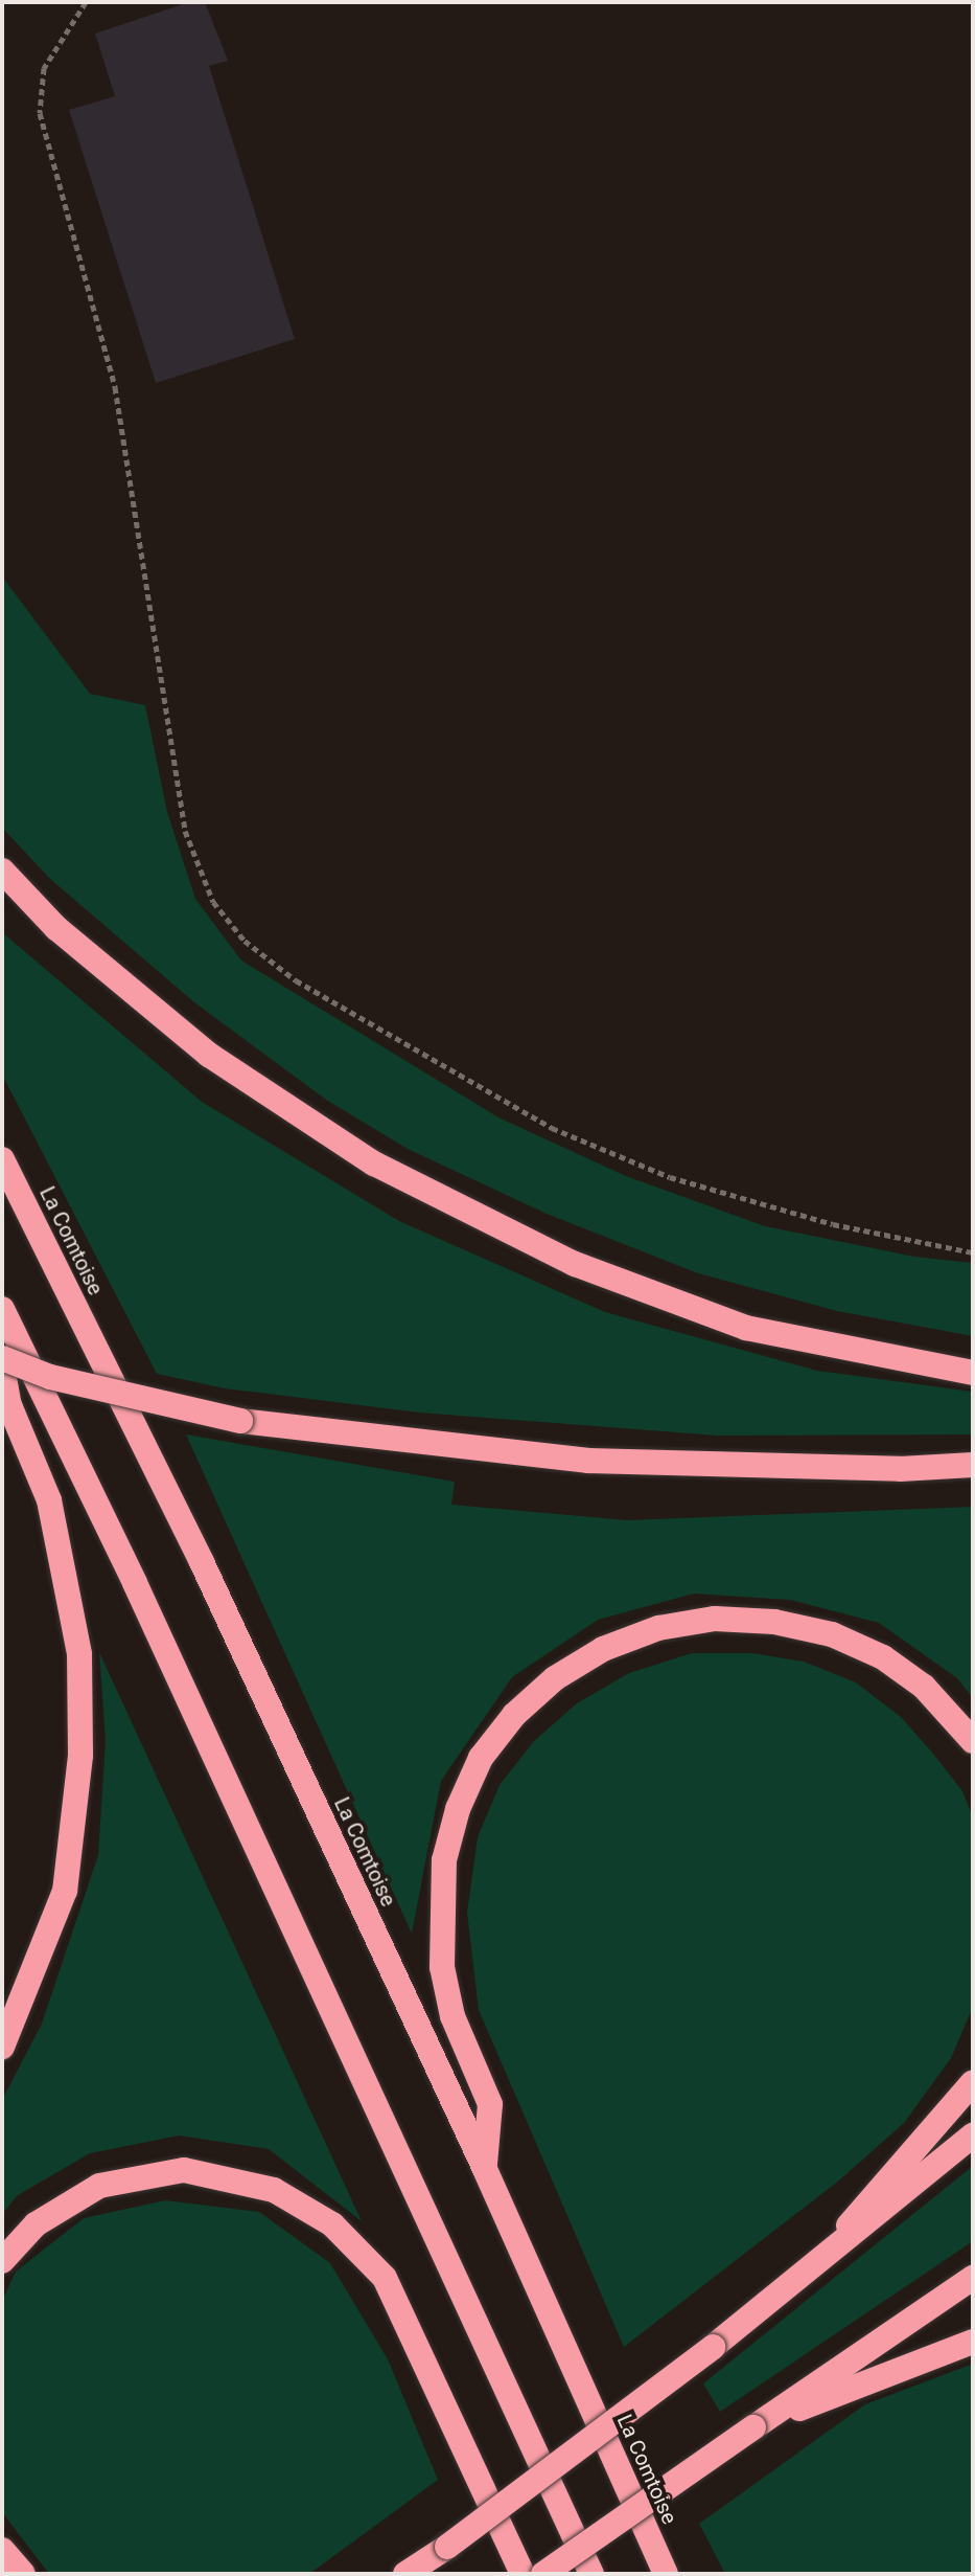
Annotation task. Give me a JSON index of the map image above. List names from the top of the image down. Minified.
{"streets":{"highway":["La Comtoise"]}}
